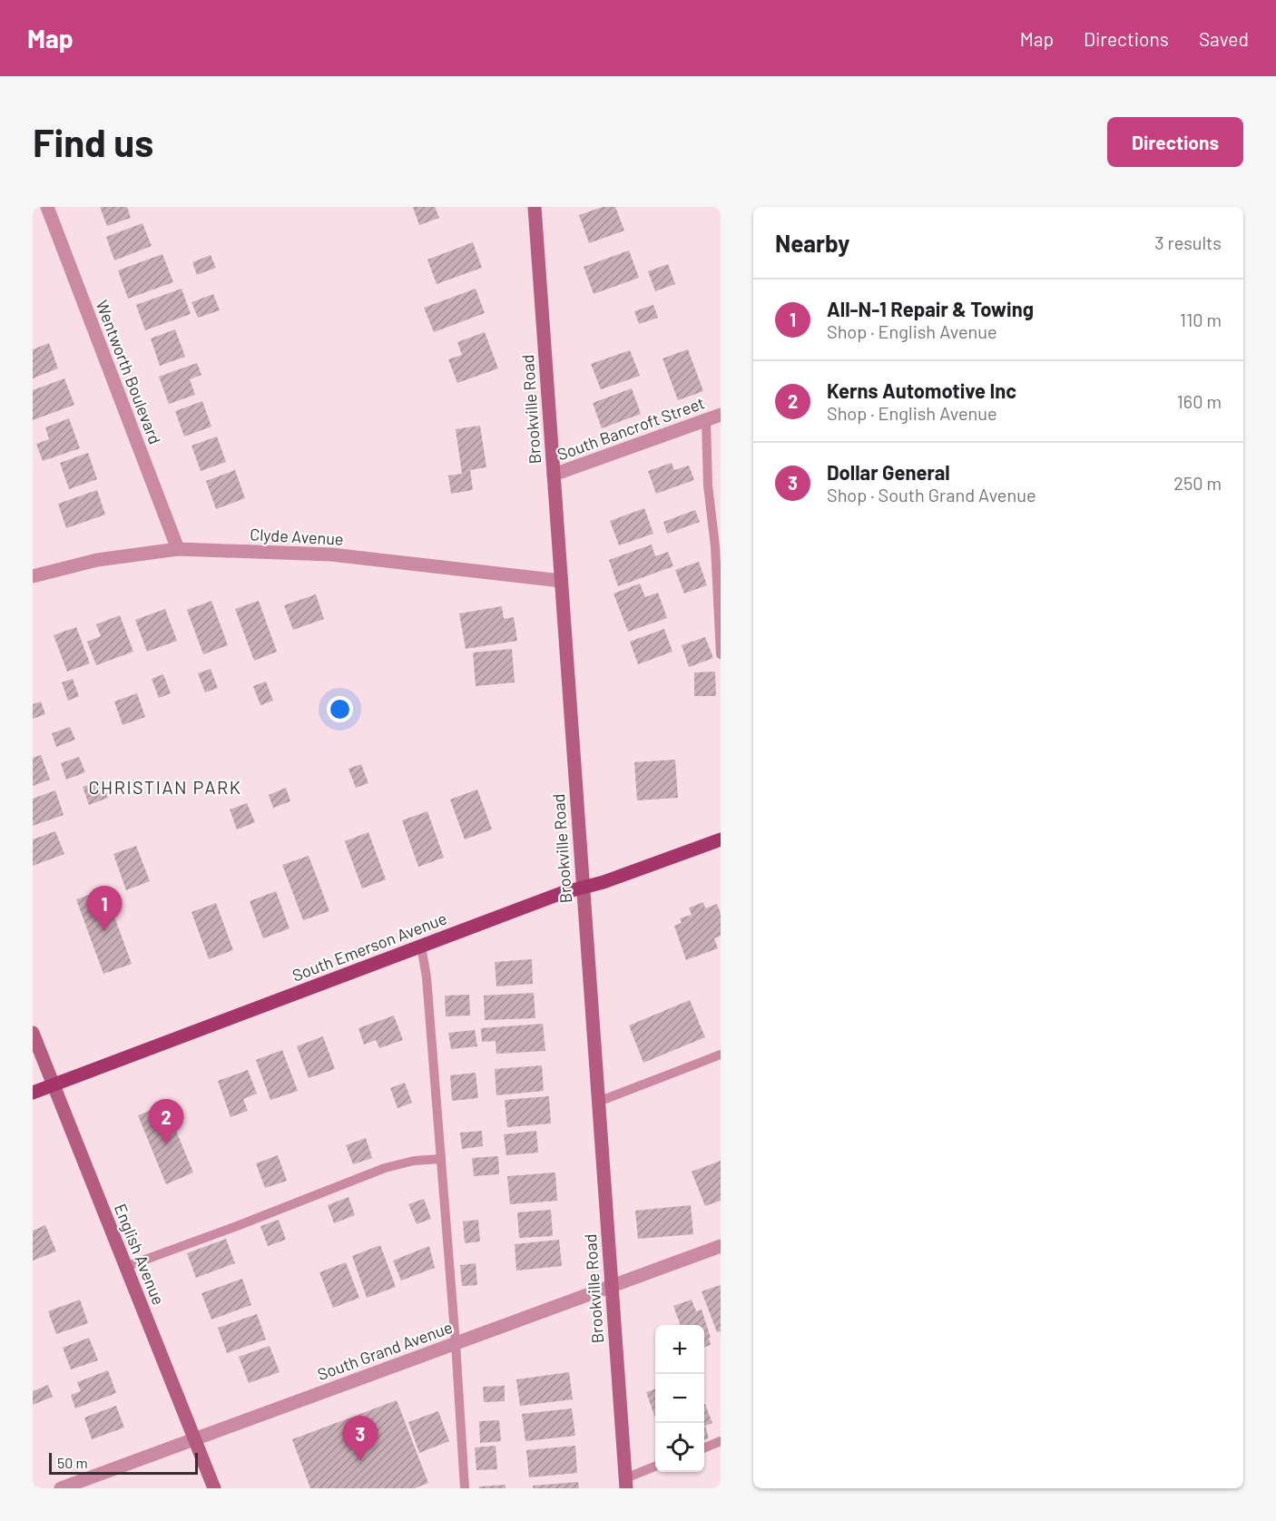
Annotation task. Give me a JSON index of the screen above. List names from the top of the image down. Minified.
{"streets":{"main road":["South Emerson Avenue"],"street":["Wentworth Boulevard","Brookville Road","South Bancroft Street","Clyde Avenue","English Avenue","South Grand Avenue"]},"crossings":[["Wentworth Boulevard","Clyde Avenue"],["Brookville Road","South Bancroft Street"],["Brookville Road","Clyde Avenue"],["Brookville Road","South Emerson Avenue"],["Brookville Road","South Grand Avenue"],["South Emerson Avenue","English Avenue"],["English Avenue","South Grand Avenue"]],"districts":["CHRISTIAN PARK"],"scale_bar":"50 m","page":{"header":"Map","nav":["Map","Directions","Saved"],"buttons":"Directions","title":"Find us","heading":["Nearby","3 results"],"list":[{"mark":"1","name":"All-N-1 Repair & Towing","note":"Shop · English Avenue","value":"110 m"},{"mark":"2","name":"Kerns Automotive Inc","note":"Shop · English Avenue","value":"160 m"},{"mark":"3","name":"Dollar General","note":"Shop · South Grand Avenue","value":"250 m"}],"pins":["1","2","3"],"map_buttons":["+","−"],"scale":"50 m"}}
